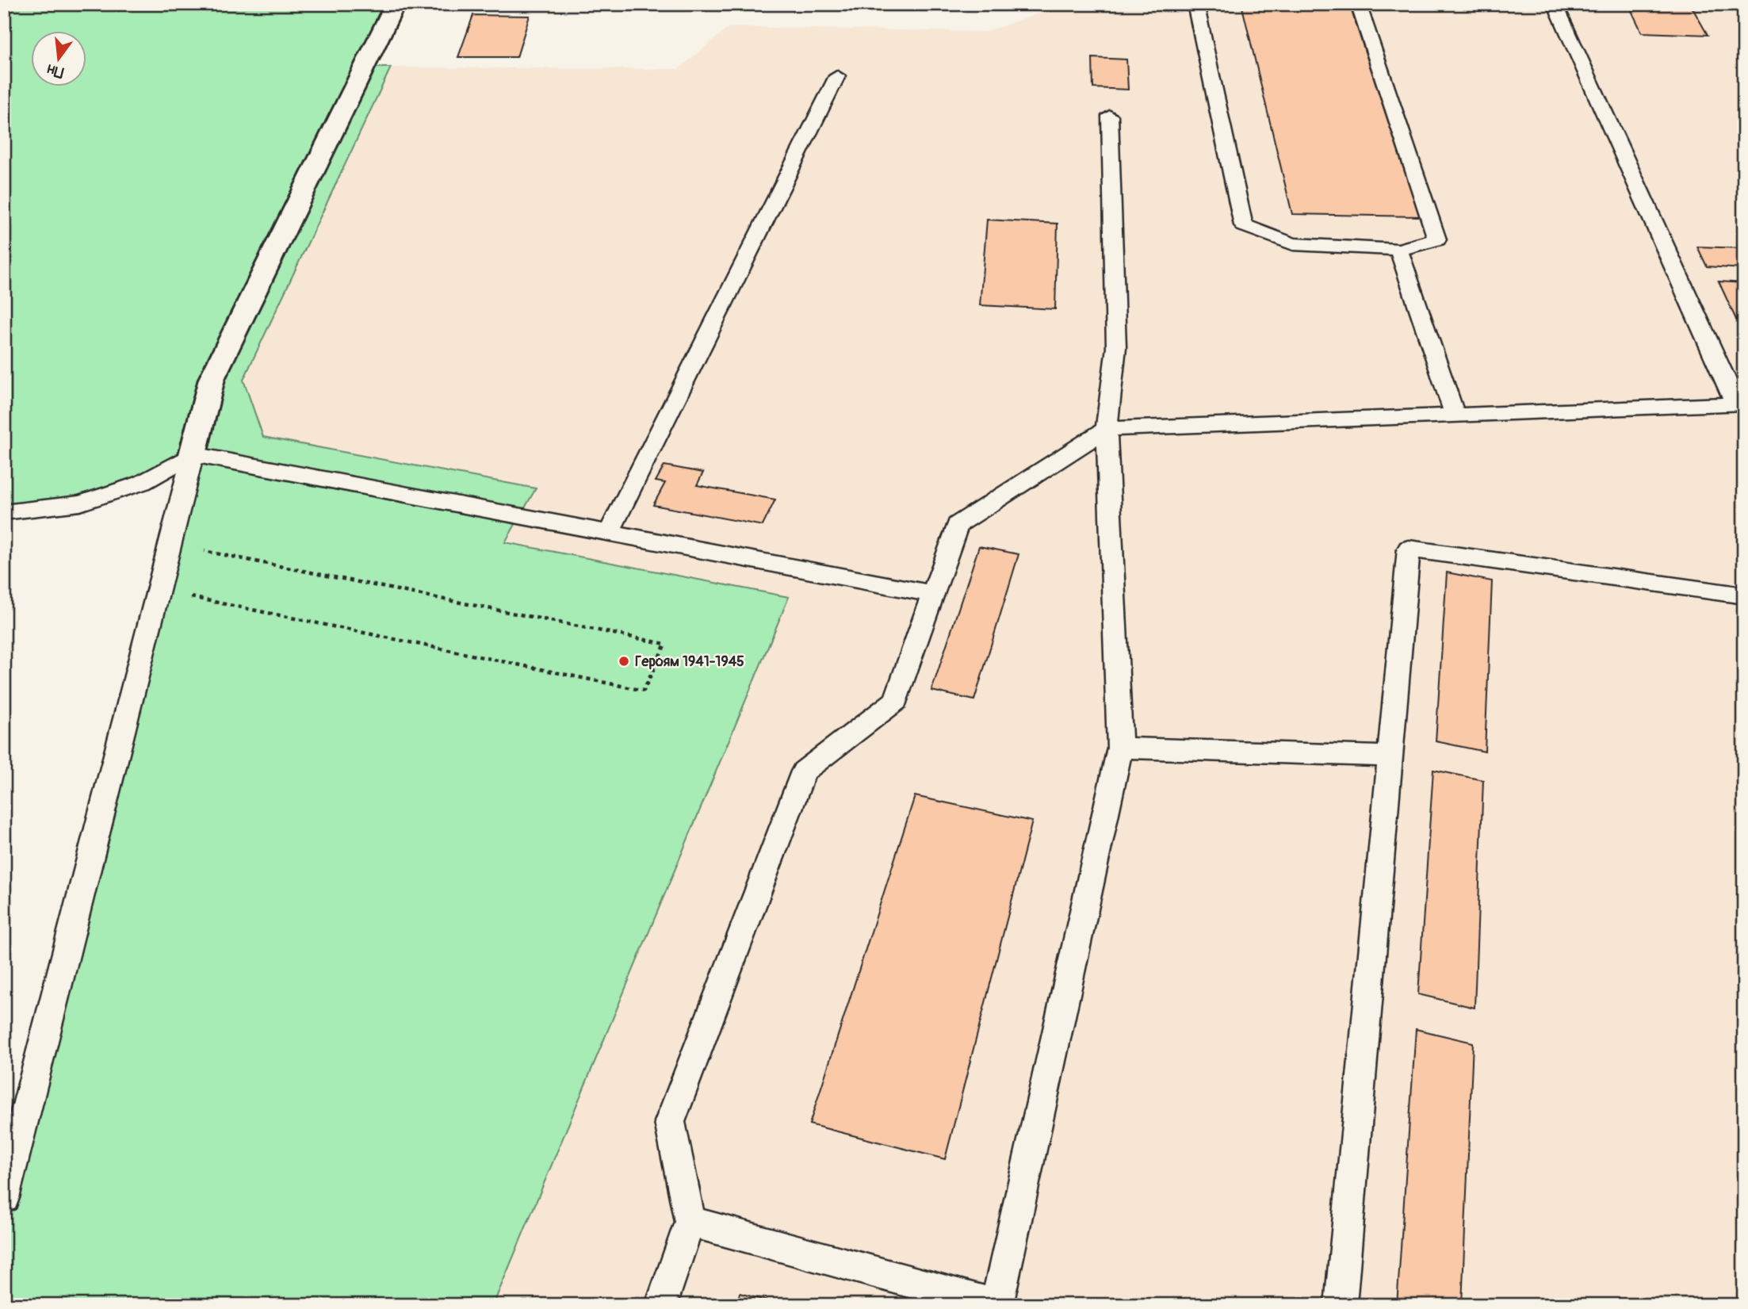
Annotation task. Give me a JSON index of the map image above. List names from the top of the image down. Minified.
{"places":["Героям 1941-1945"],"north":"bottom"}
